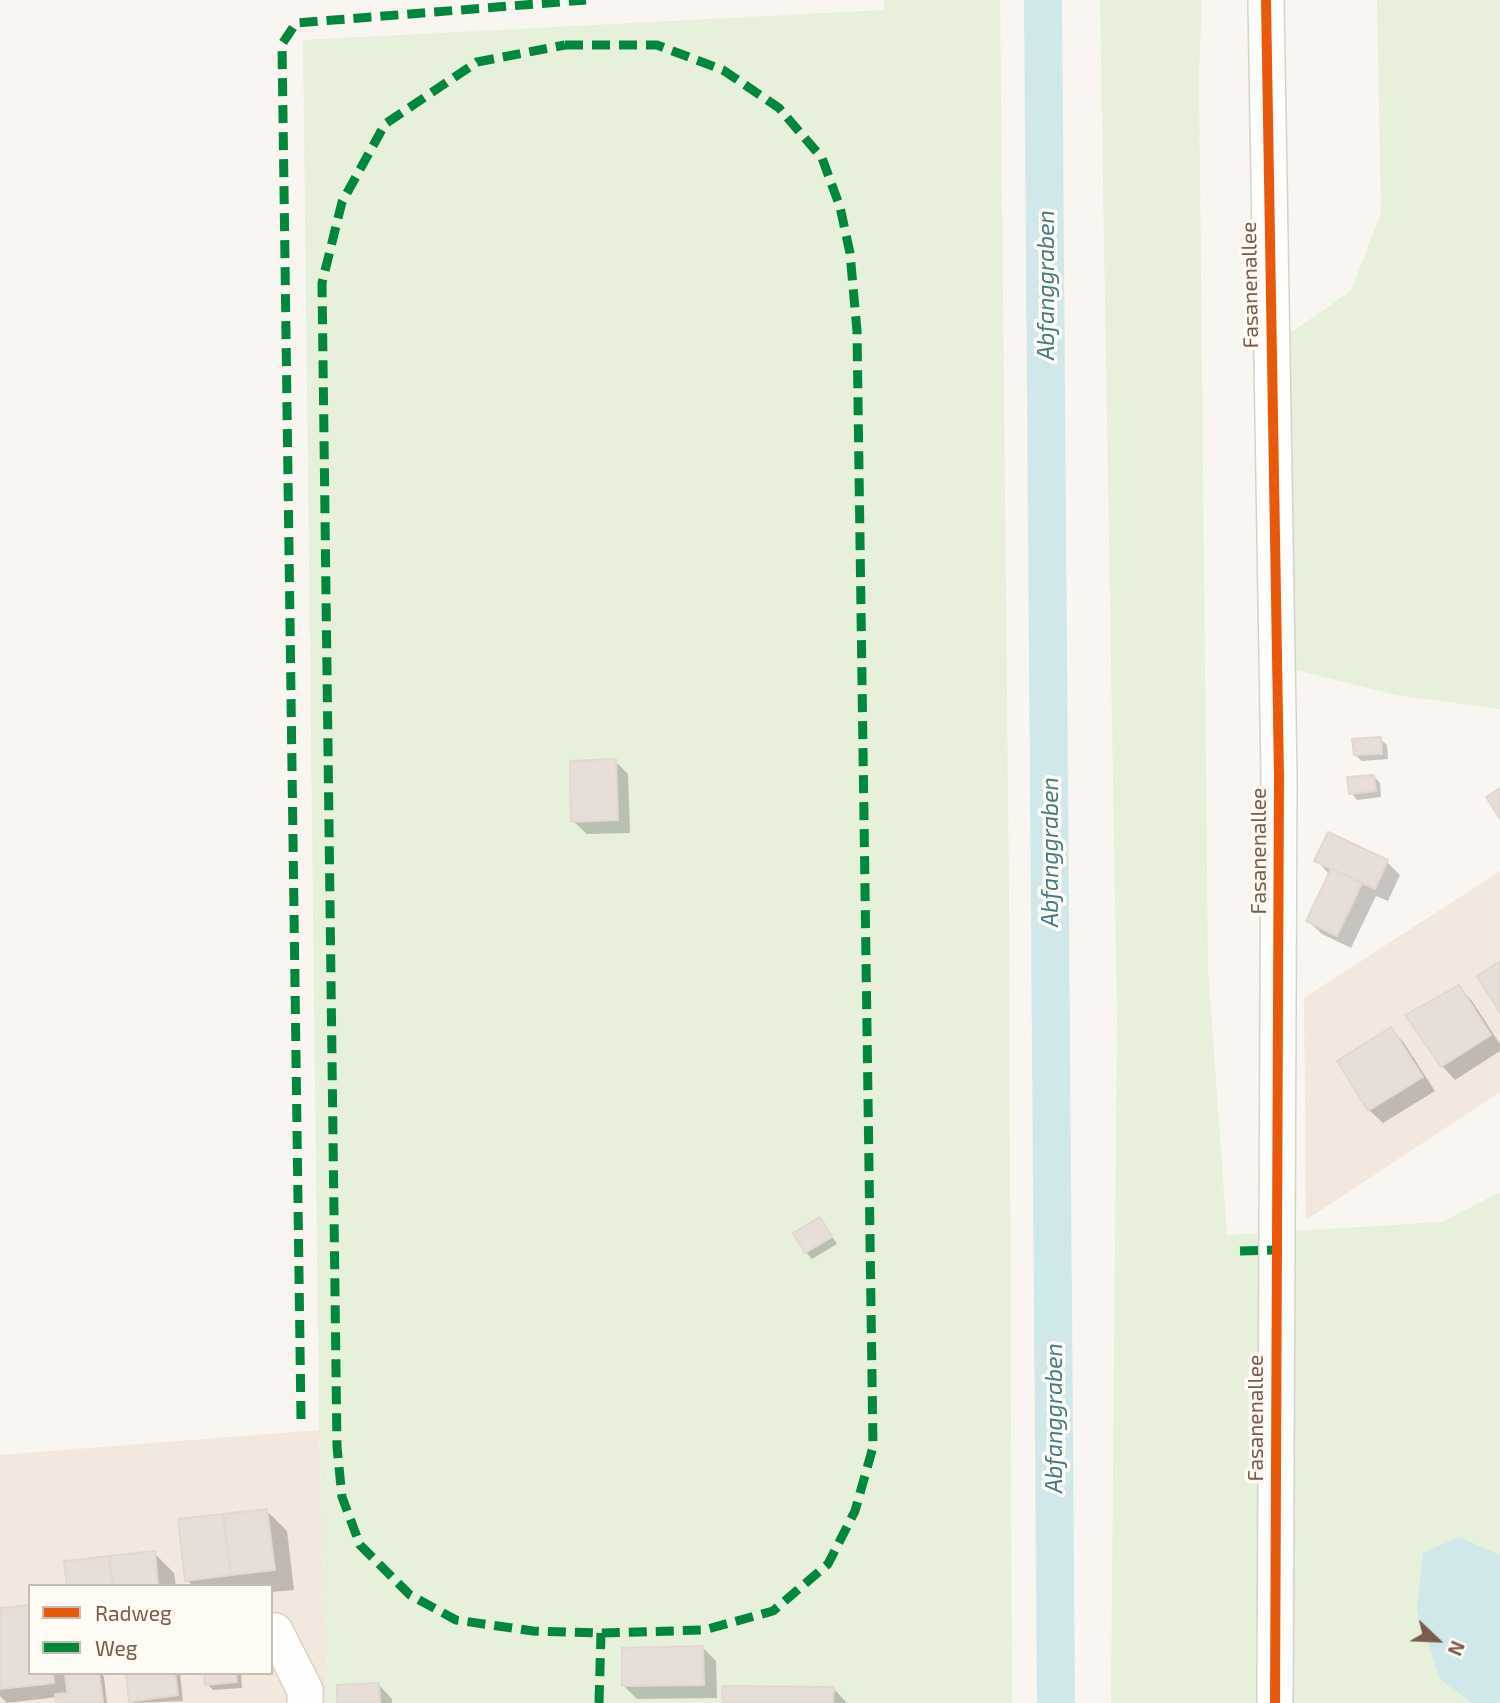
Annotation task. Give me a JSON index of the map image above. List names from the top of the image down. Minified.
{"streets":{"street":["Fasanenallee"]},"water":["Abfanggraben"],"legend":["Radweg","Weg"],"north":"bottom right"}
